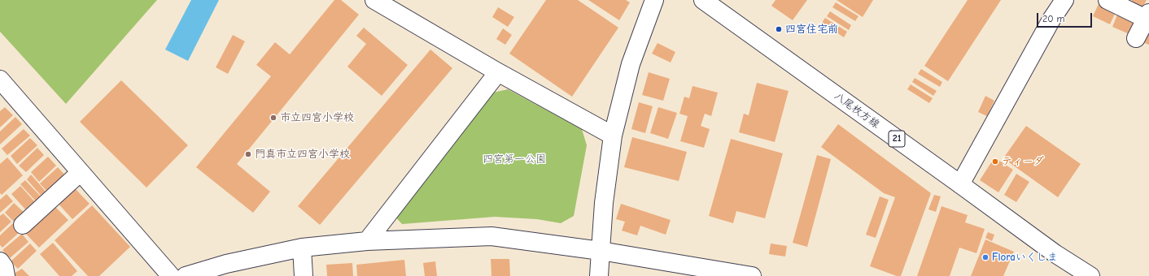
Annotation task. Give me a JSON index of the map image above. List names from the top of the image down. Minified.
{"streets":{"street":["八尾枚方線","21"]},"parks":["四宮第一公園"],"places":["四宮住宅前","市立四宮小学校","門真市立四宮小学校","ティーダ","Floraいくしま"],"scale_bar":"20 m"}
